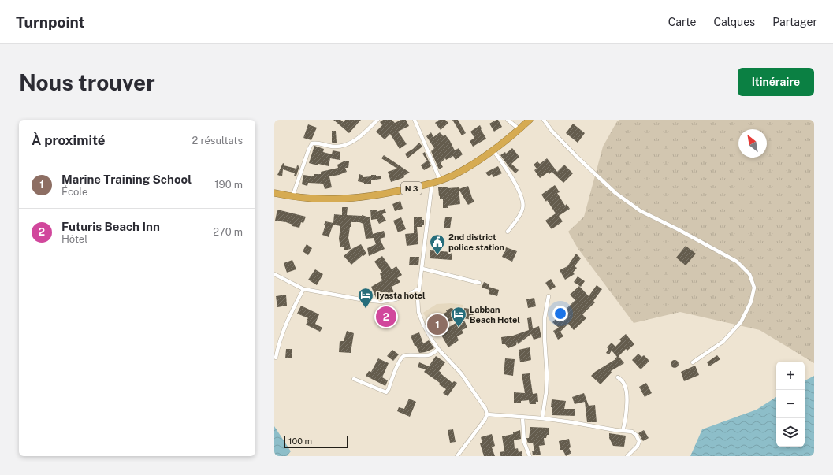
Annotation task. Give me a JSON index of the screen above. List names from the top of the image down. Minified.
{"streets":{"highway":["N 3"]},"places":{"public building":["2nd district police station"],"hotel":["Iyasta hotel","Labban Beach Hotel"]},"scale_bar":"100 m","north":"top left","page":{"header":"Turnpoint","nav":["Carte","Calques","Partager"],"buttons":"Itinéraire","title":"Nous trouver","heading":["À proximité","2 résultats"],"list":[{"mark":"1","name":"Marine Training School","note":"École","value":"190 m"},{"mark":"2","name":"Futuris Beach Inn","note":"Hôtel","value":"270 m"}],"pins":["2","1"],"map_buttons":["+","−"],"scale":"100 m"}}
